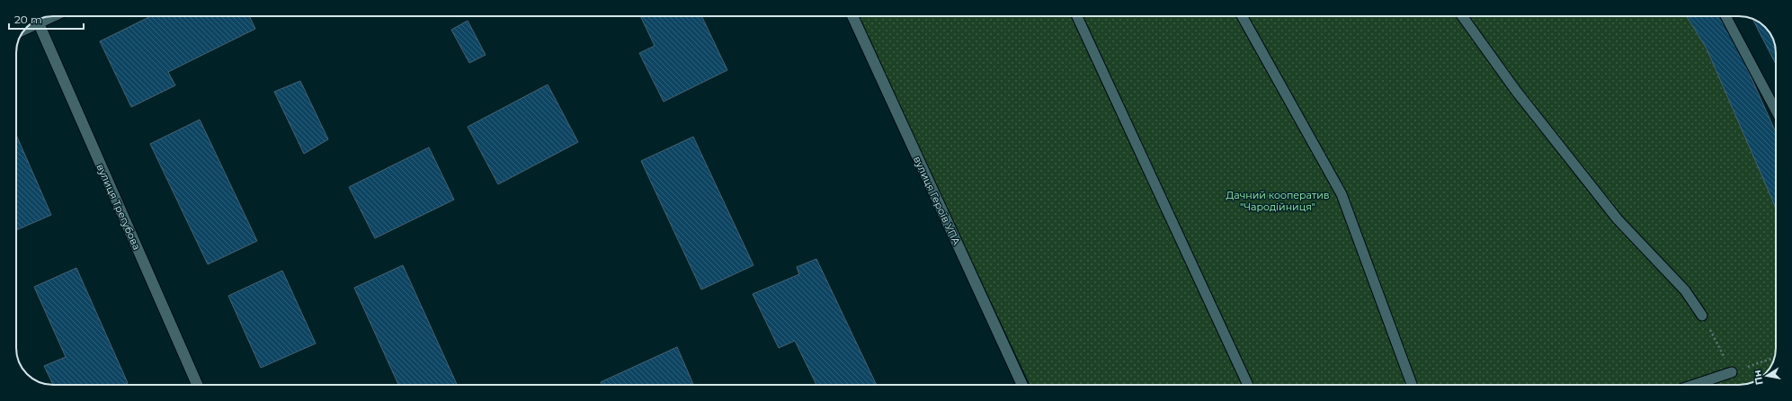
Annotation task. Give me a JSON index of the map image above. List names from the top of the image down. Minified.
{"streets":{"street":["вулиця Героїв УПА","вулиця Трегубова"]},"parks":["Дачний кооператив \"Чародійниця\""],"scale_bar":"20 m","north":"left"}
